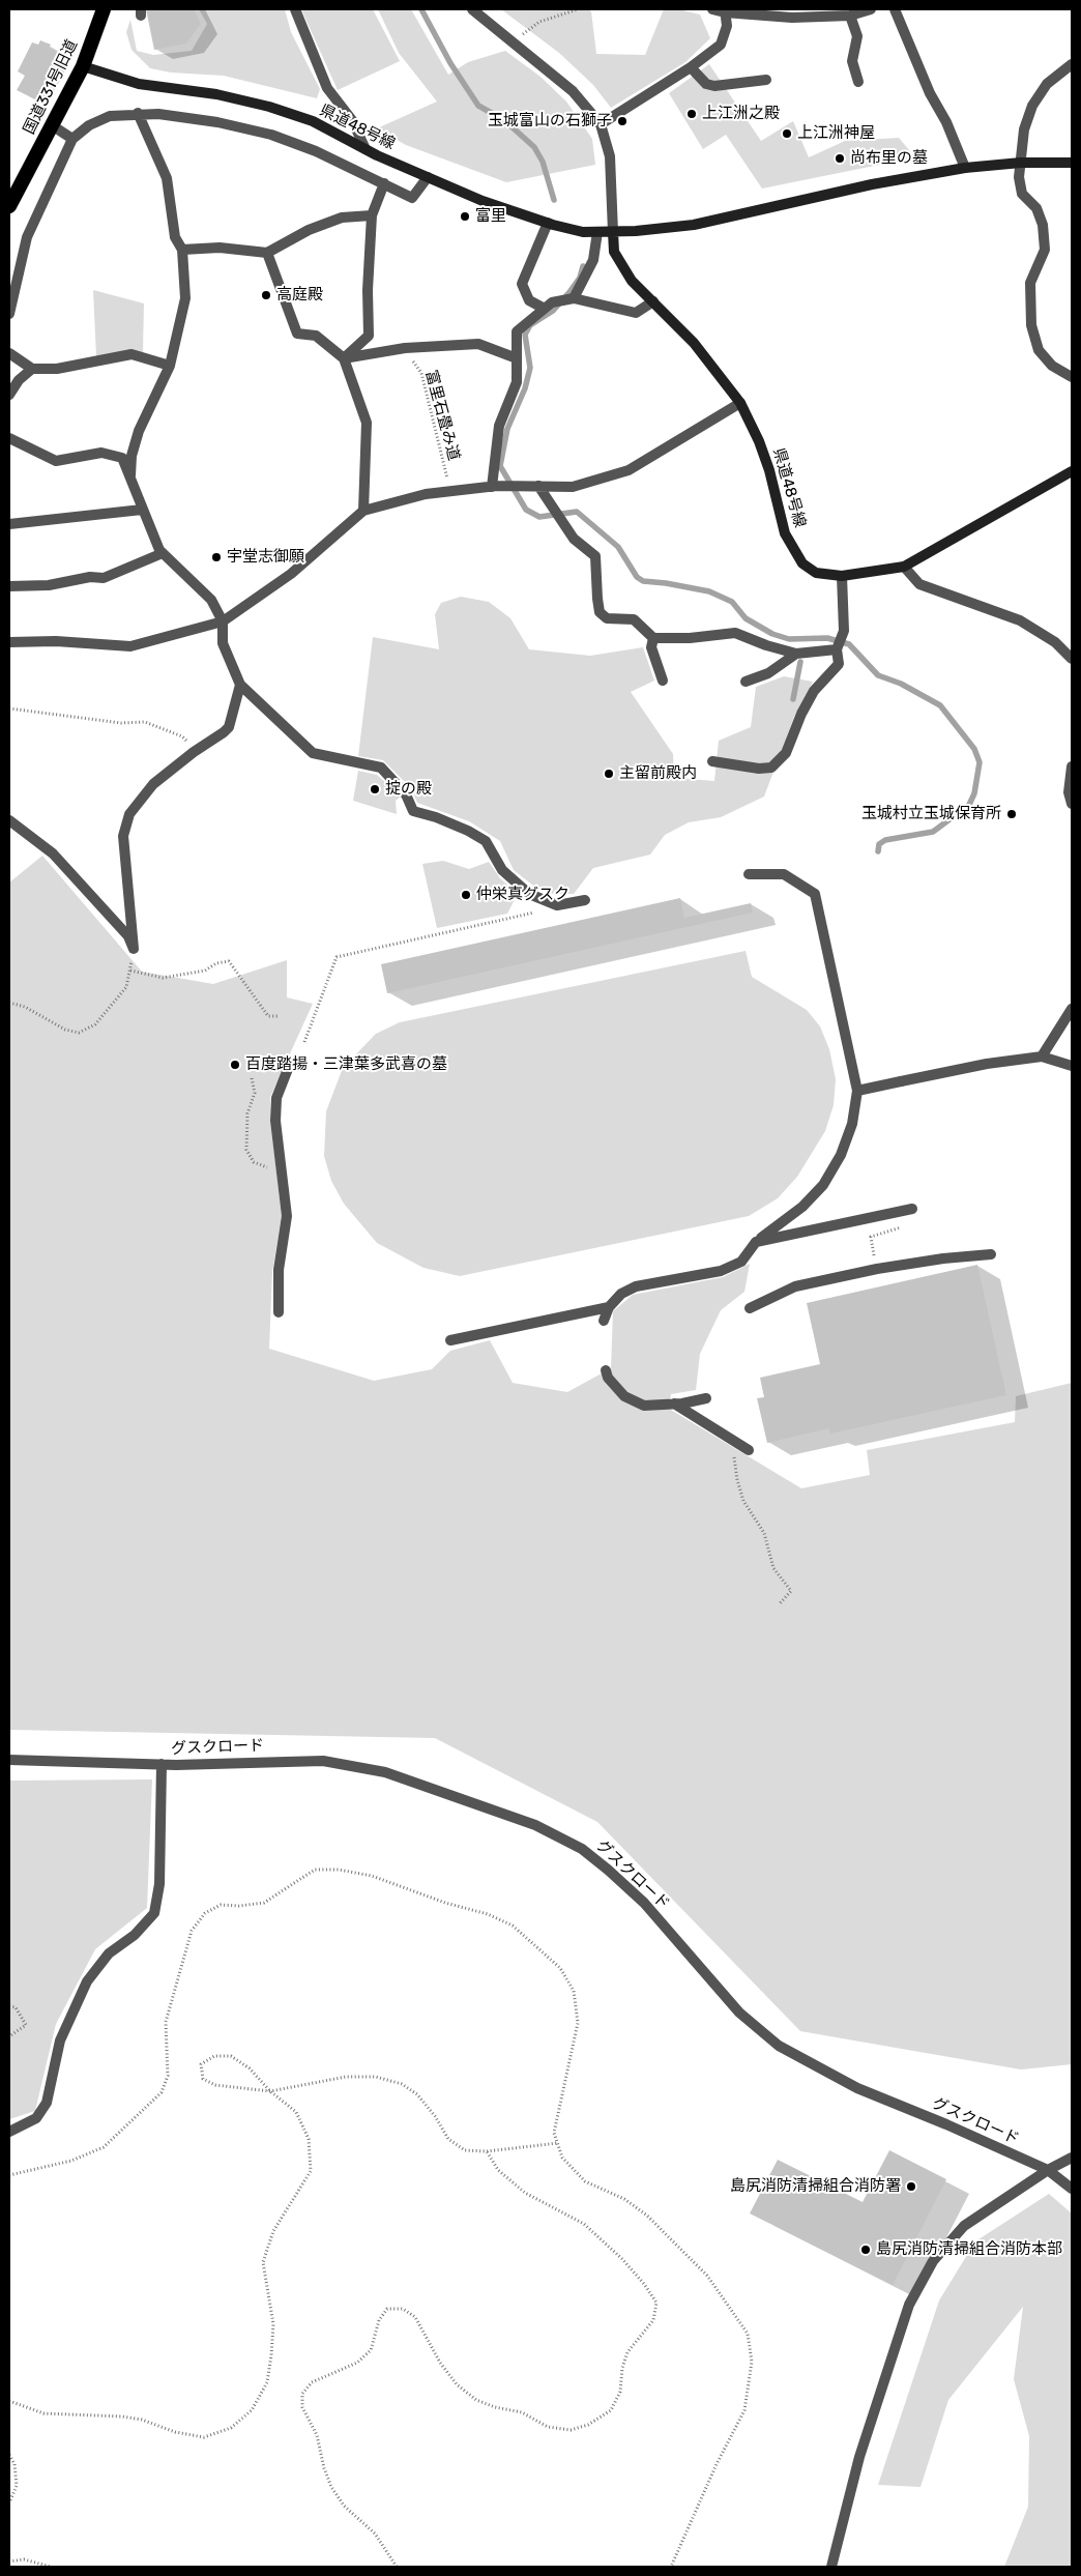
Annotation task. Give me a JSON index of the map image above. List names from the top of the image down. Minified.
{"streets":{"highway":["国道331号旧道"],"main road":["県道48号線"],"street":["グスクロード"],"path":["富里石畳み道"]},"crossings":[["国道331号旧道","県道48号線"]],"places":["上江洲之殿","玉城富山の石獅子","上江洲神屋","尚布里の墓","富里","高庭殿","宇堂志御願","主留前殿内","掟の殿","玉城村立玉城保育所","仲栄真グスク","百度踏揚・三津葉多武喜の墓","島尻消防清掃組合消防署","島尻消防清掃組合消防本部"]}
